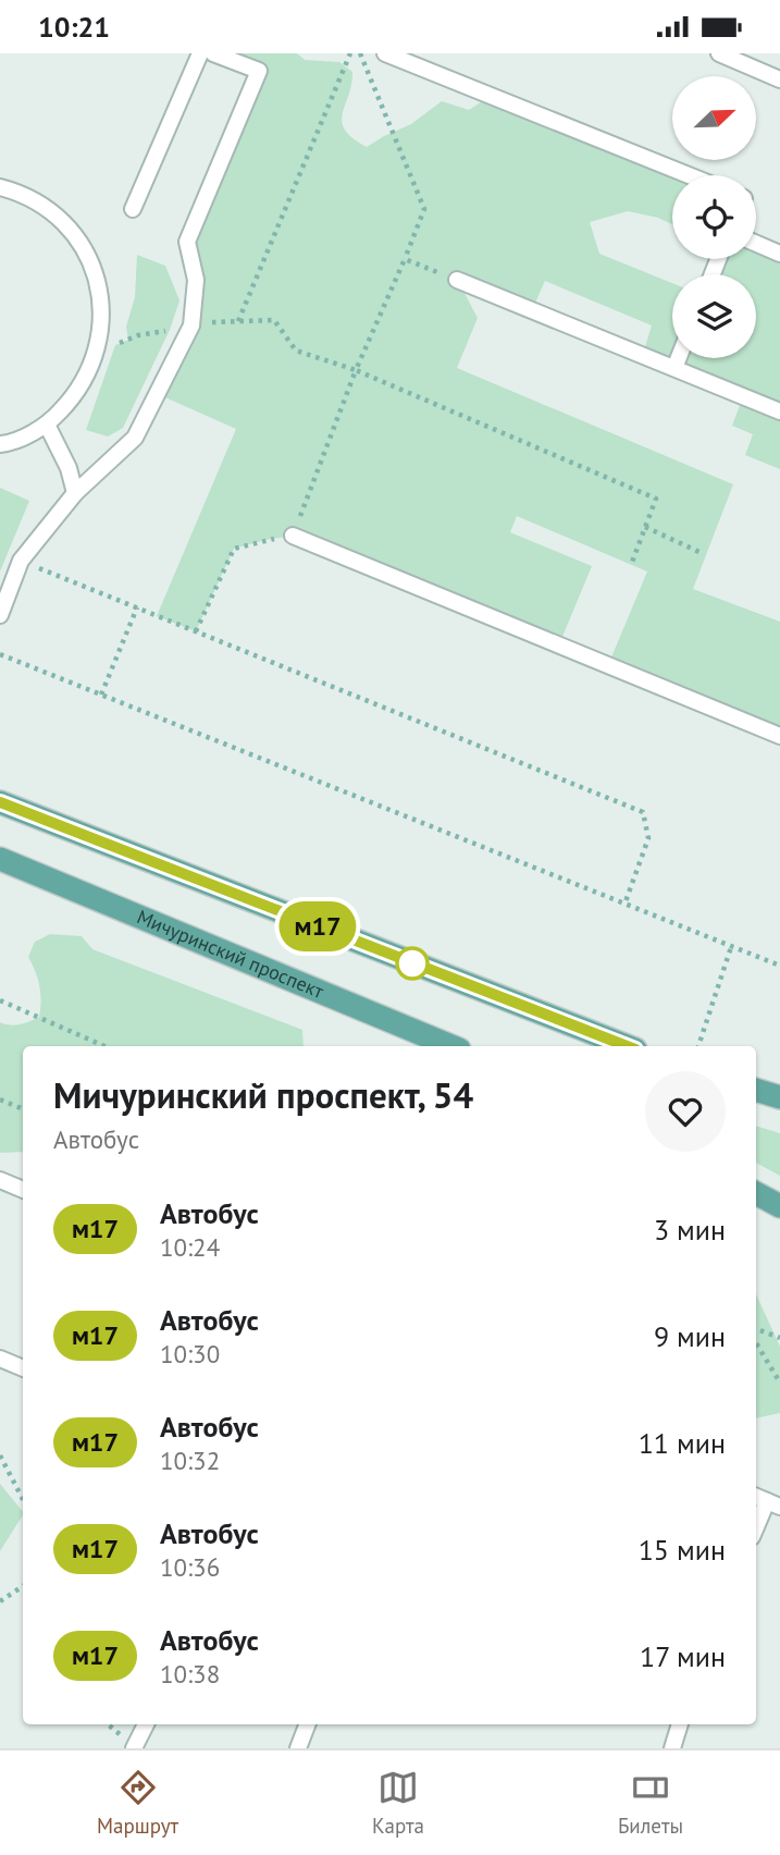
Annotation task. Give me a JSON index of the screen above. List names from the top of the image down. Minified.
{"streets":{"main road":["Мичуринский проспект"]},"lines":["bus line м17"],"north":"top right","page":{"status":"10:21","on_map":"м17","heading":["Мичуринский проспект, 54","Автобус"],"list":[{"mark":"м17","name":"Автобус","note":"10:24","value":"3 мин"},{"mark":"м17","name":"Автобус","note":"10:30","value":"9 мин"},{"mark":"м17","name":"Автобус","note":"10:32","value":"11 мин"},{"mark":"м17","name":"Автобус","note":"10:36","value":"15 мин"},{"mark":"м17","name":"Автобус","note":"10:38","value":"17 мин"}],"tabs":["Маршрут","Карта","Билеты"]}}
